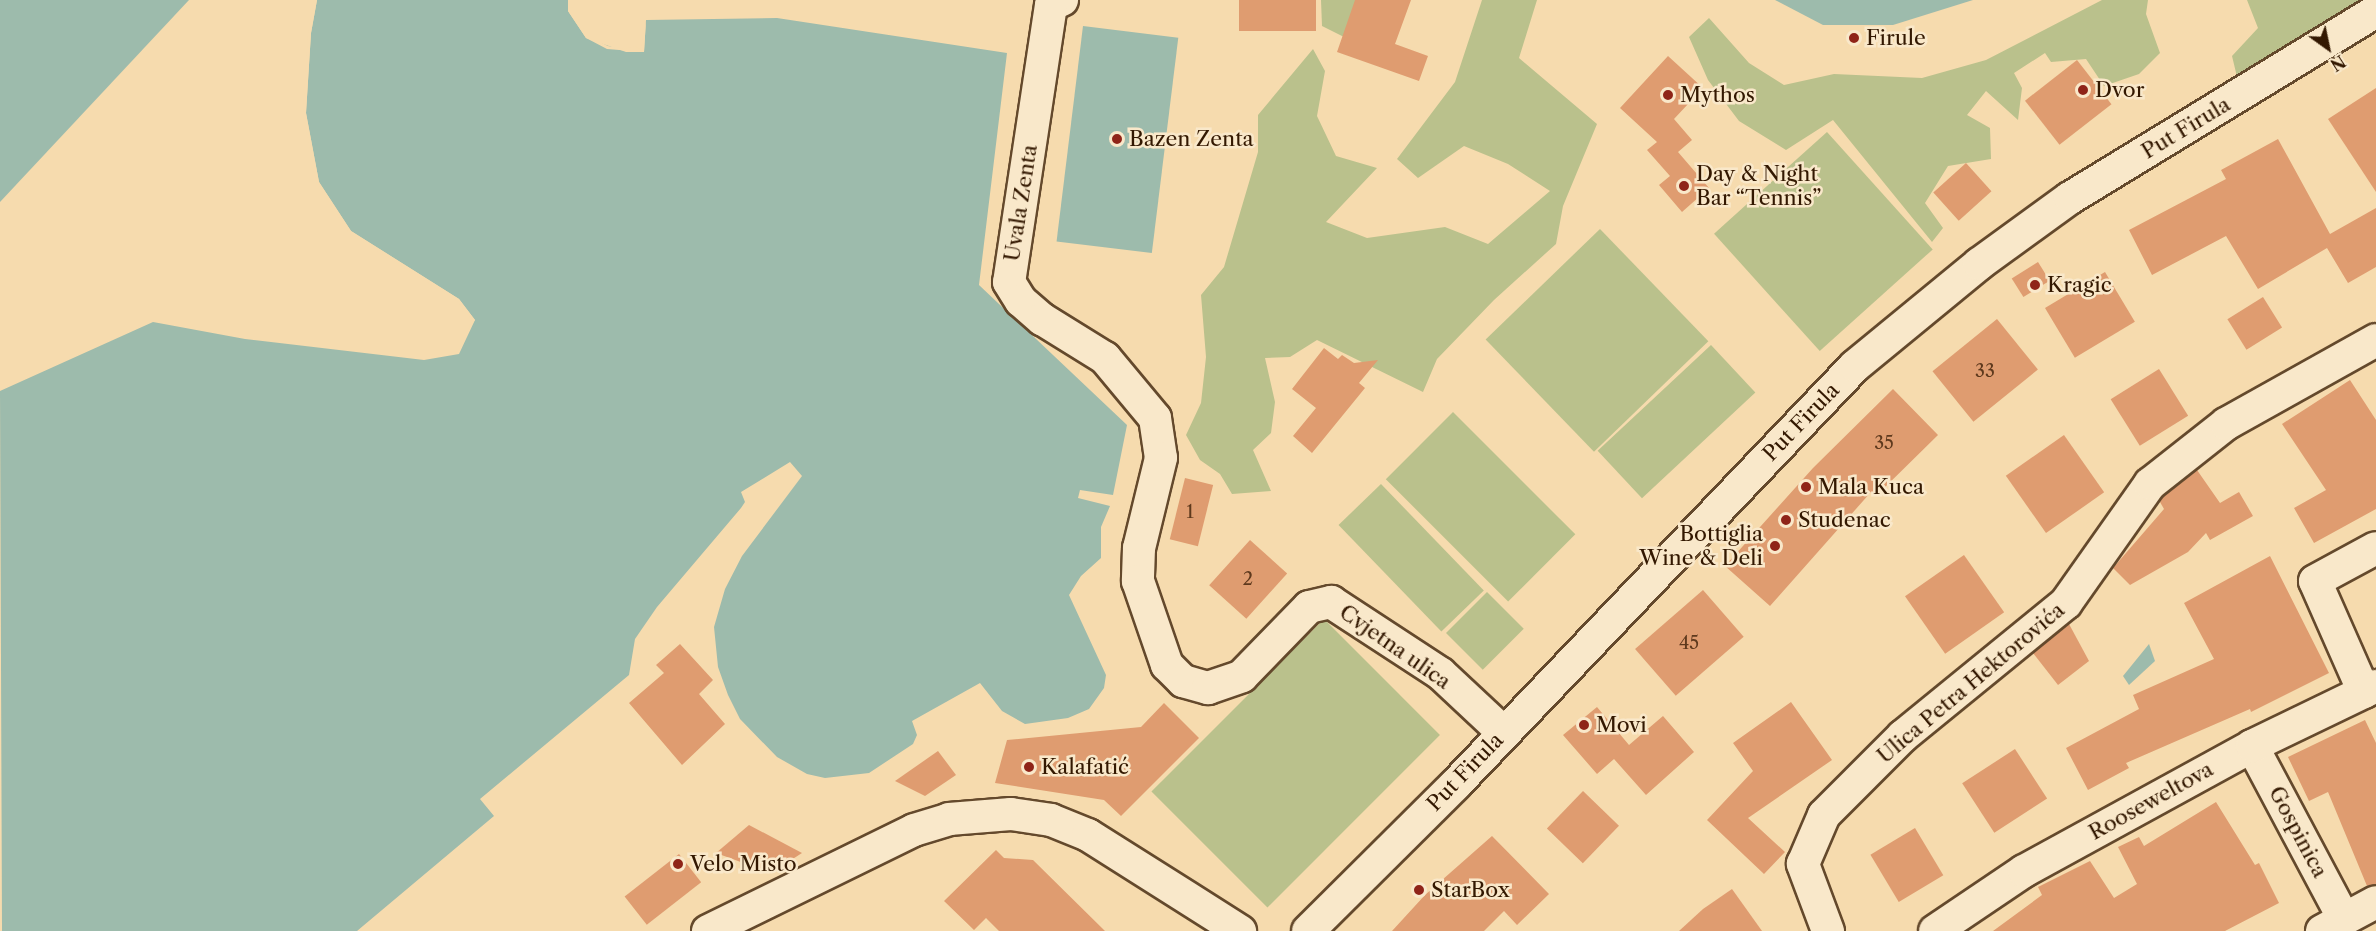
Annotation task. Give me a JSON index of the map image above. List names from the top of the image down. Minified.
{"streets":{"street":["Put Firula","Uvala Zenta","Cvjetna ulica","Ulica Petra Hektorovića","Rooseweltova","Gospinica"]},"crossings":[["Put Firula","Cvjetna ulica"],["Uvala Zenta","Cvjetna ulica"],["Rooseweltova","Gospinica"]],"places":["Firule","Dvor","Mythos","Bazen Zenta","Day & Night Bar “Tennis”","Kragic","Mala Kuca","Studenac","Bottiglia Wine & Deli","Movi","Kalafatić","Velo Misto","StarBox"],"house_numbers":["33","35","1","2","45"],"north":"bottom right"}
